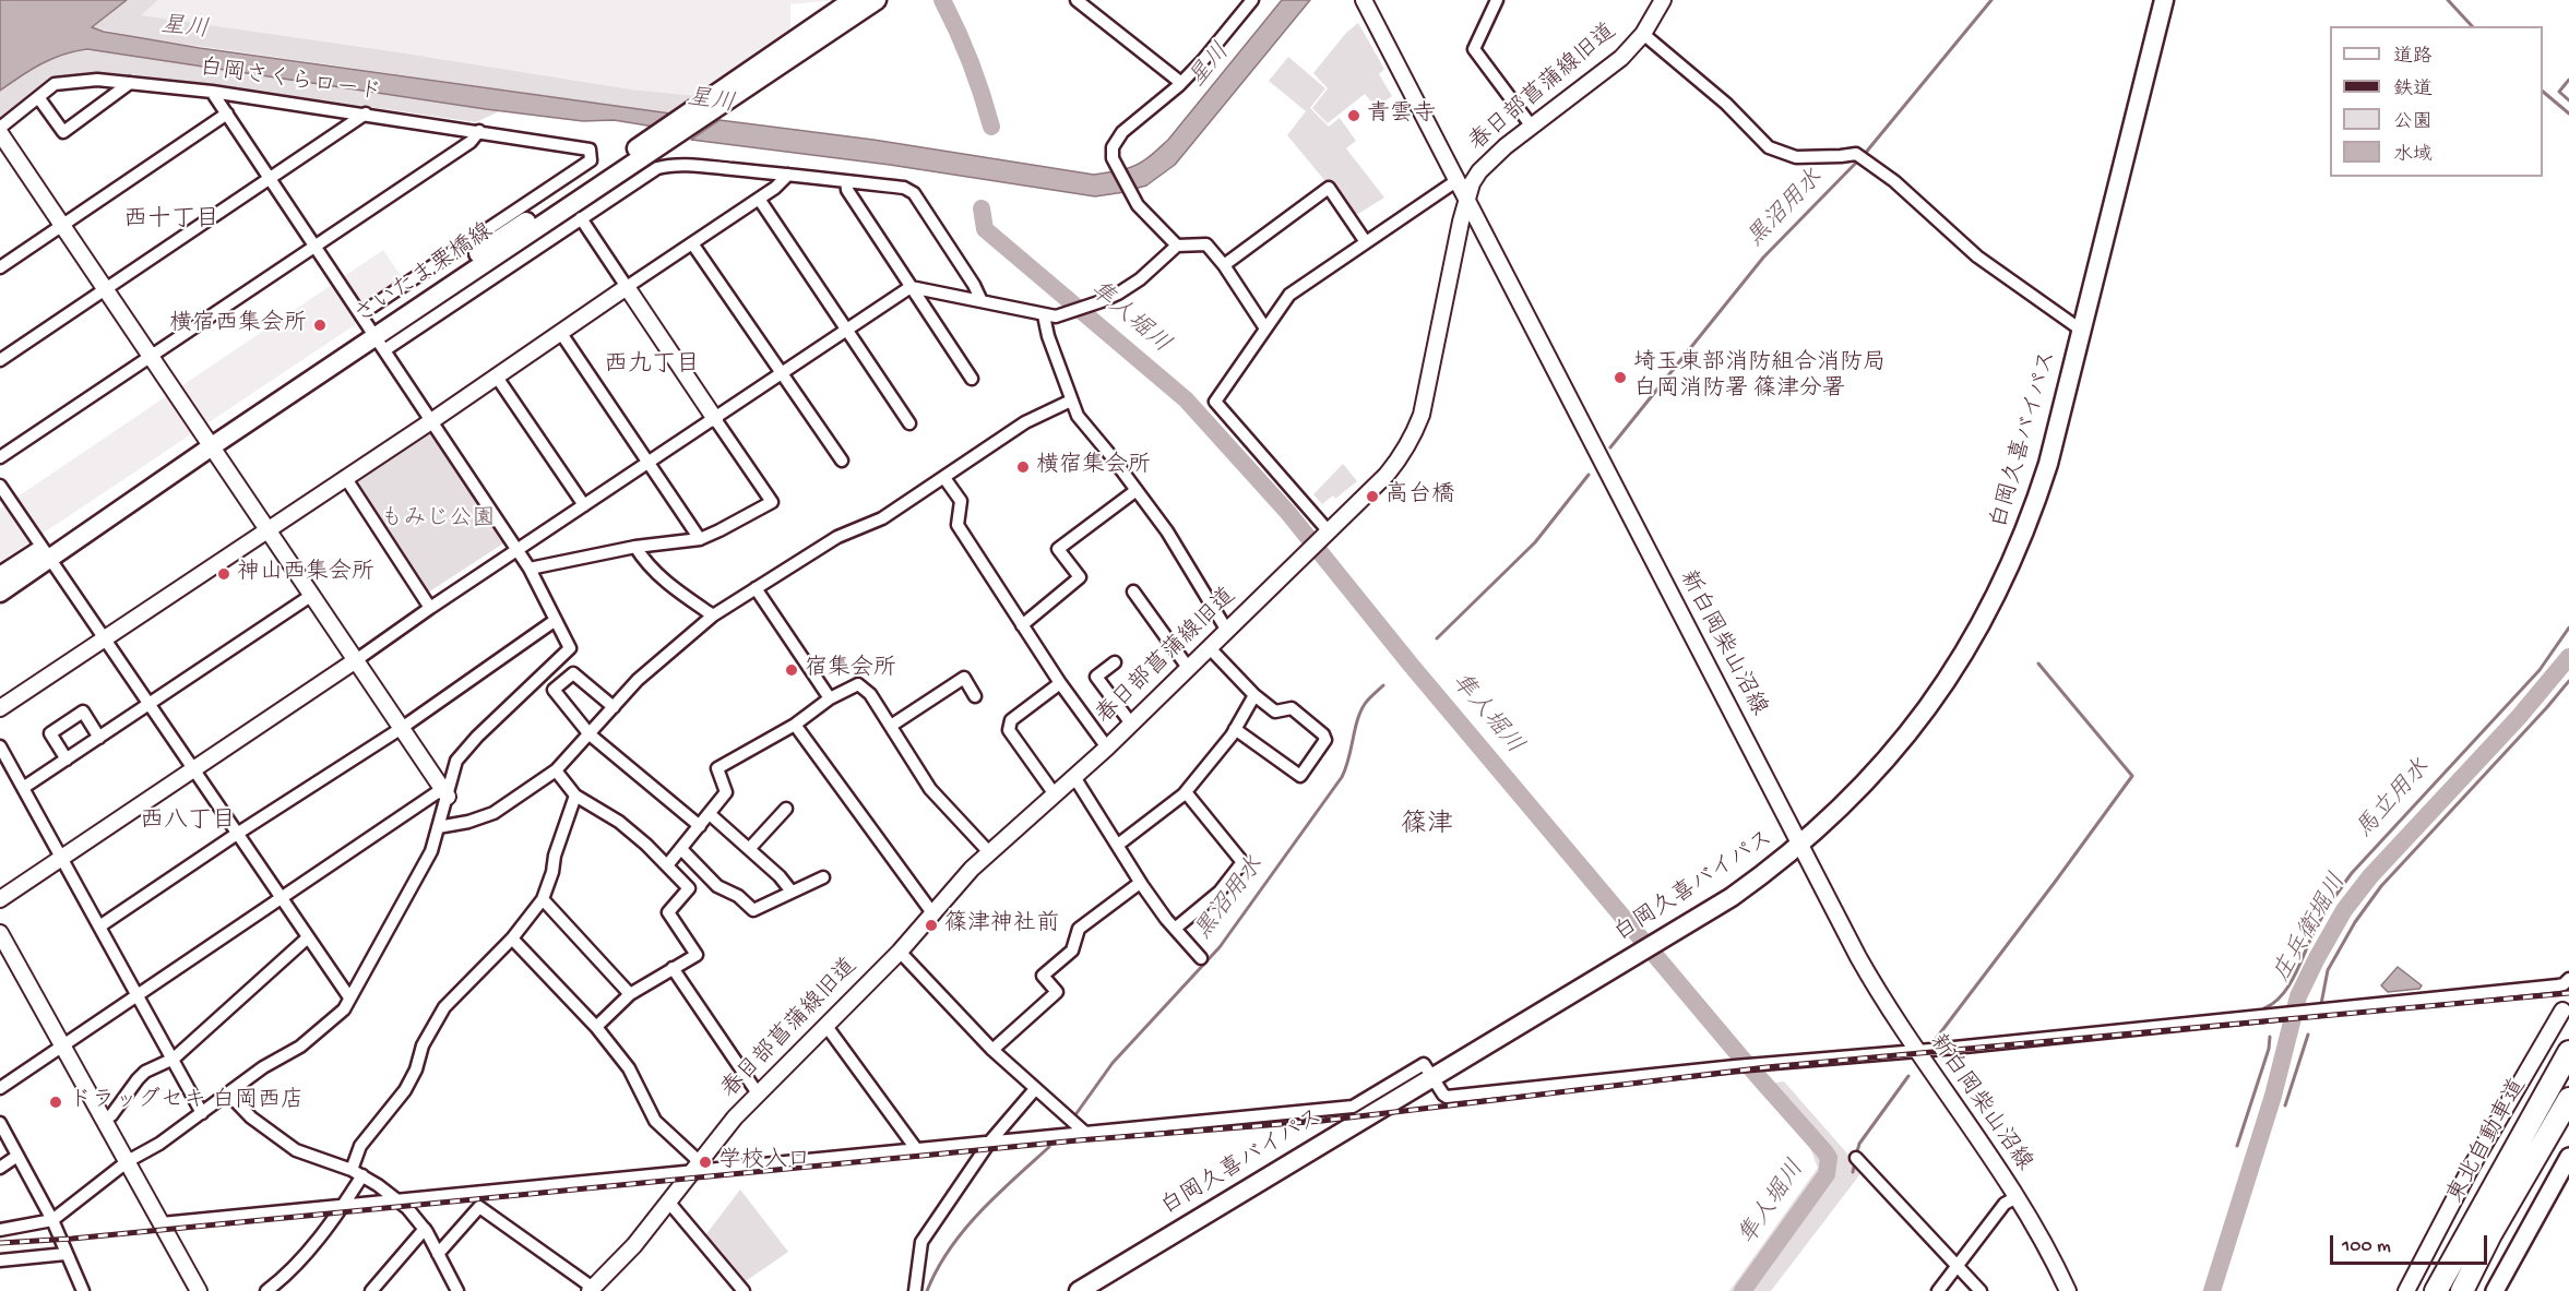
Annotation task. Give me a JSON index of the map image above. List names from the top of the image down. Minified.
{"streets":{"highway":["東北自動車道"],"main road":["さいたま栗橋線","白岡久喜バイパス"],"street":["白岡さくらロード","春日部菖蒲線旧道","新白岡柴山沼線"]},"crossings":[["白岡さくらロード","さいたま栗橋線"],["春日部菖蒲線旧道","新白岡柴山沼線"],["白岡久喜バイパス","新白岡柴山沼線"]],"districts":["西十丁目","西九丁目","西八丁目","篠津"],"water":["星川","黒沼用水","隼人堀川","馬立用水","庄兵衛堀川"],"parks":["もみじ公園"],"places":["青雲寺","横宿西集会所","埼玉東部消防組合消防局 白岡消防署 篠津分署","横宿集会所","高台橋","神山西集会所","宿集会所","篠津神社前","ドラッグセキ 白岡西店","学校入口"],"legend":["道路","鉄道","公園","水域"],"scale_bar":"100 m"}
